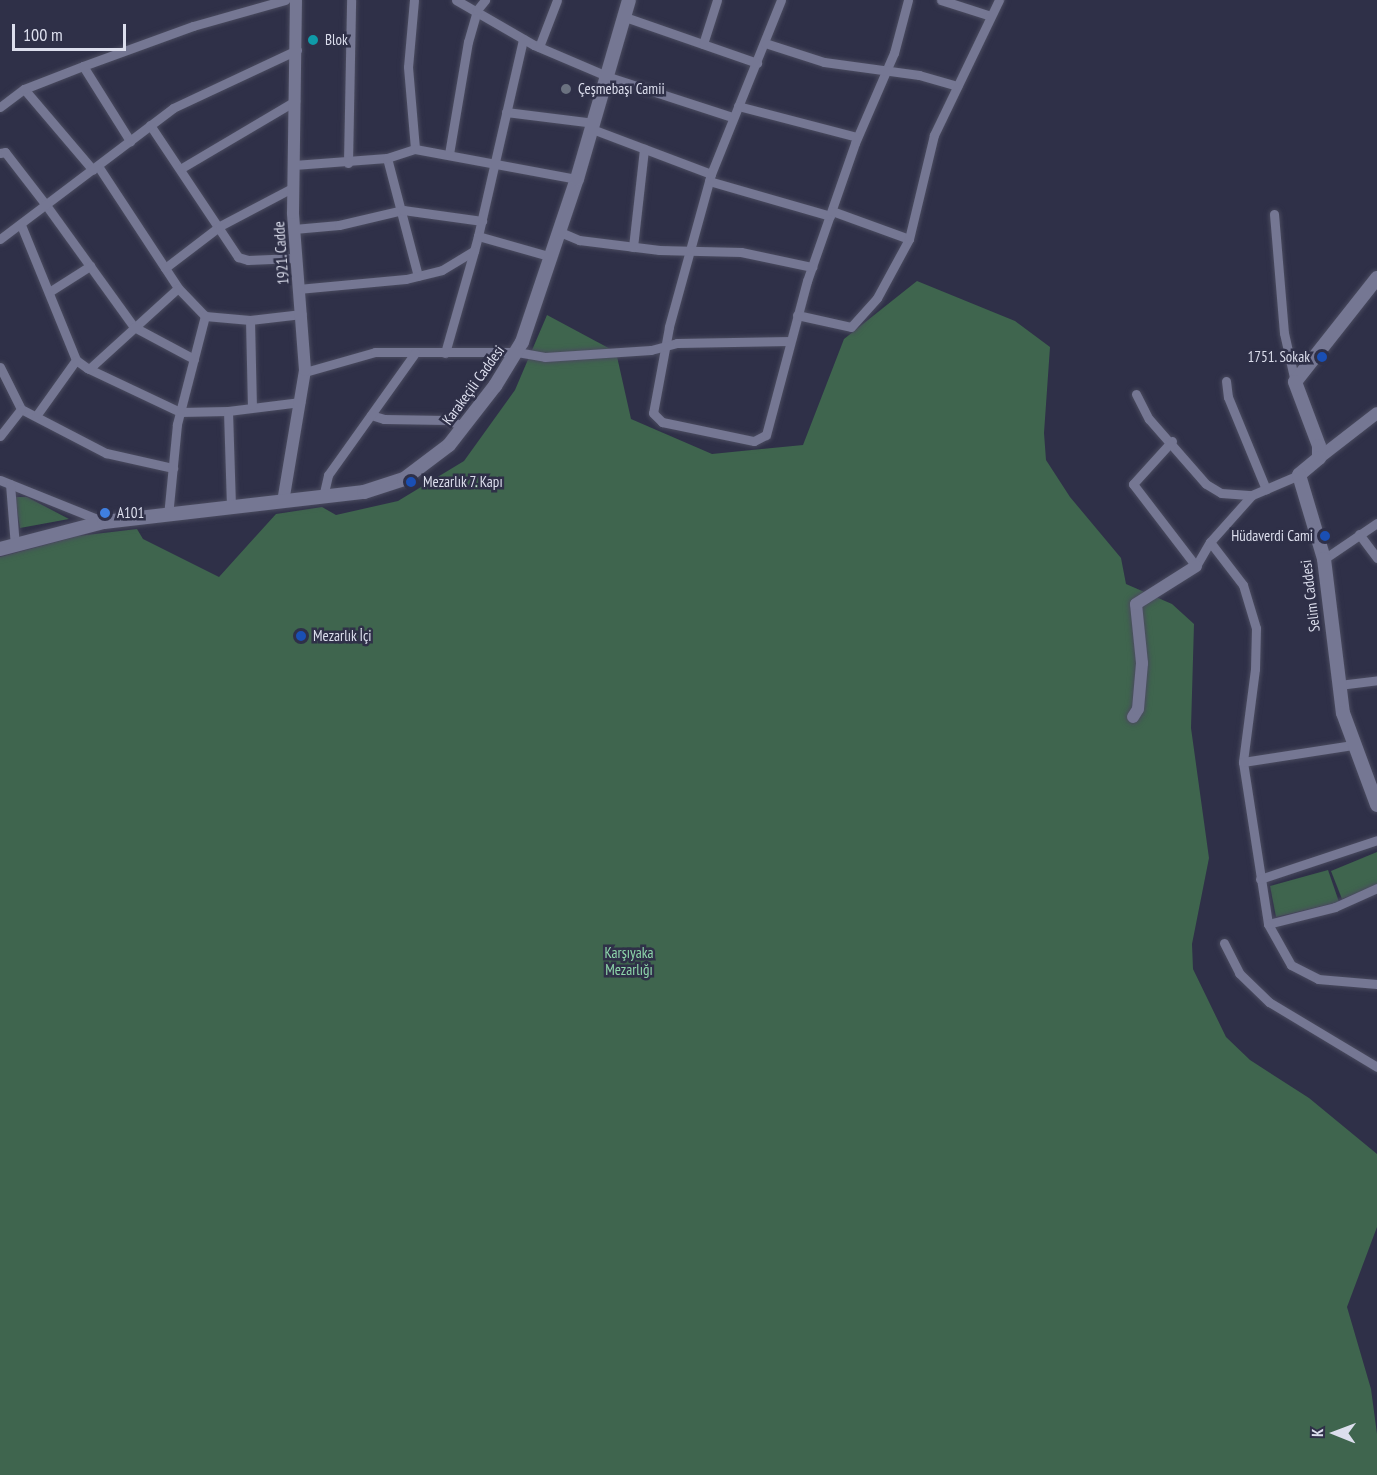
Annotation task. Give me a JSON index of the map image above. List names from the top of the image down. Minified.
{"streets":{"main road":["Karakeçili Caddesi","Selim Caddesi"],"street":["1921. Cadde"]},"crossings":[["1921. Cadde","Karakeçili Caddesi"]],"parks":["Karşıyaka Mezarlığı"],"places":["Blok","Çeşmebaşı Camii","1751. Sokak","Mezarlık 7. Kapı","A101","Hüdaverdi Cami","Mezarlık İçi"],"scale_bar":"100 m","north":"left"}
